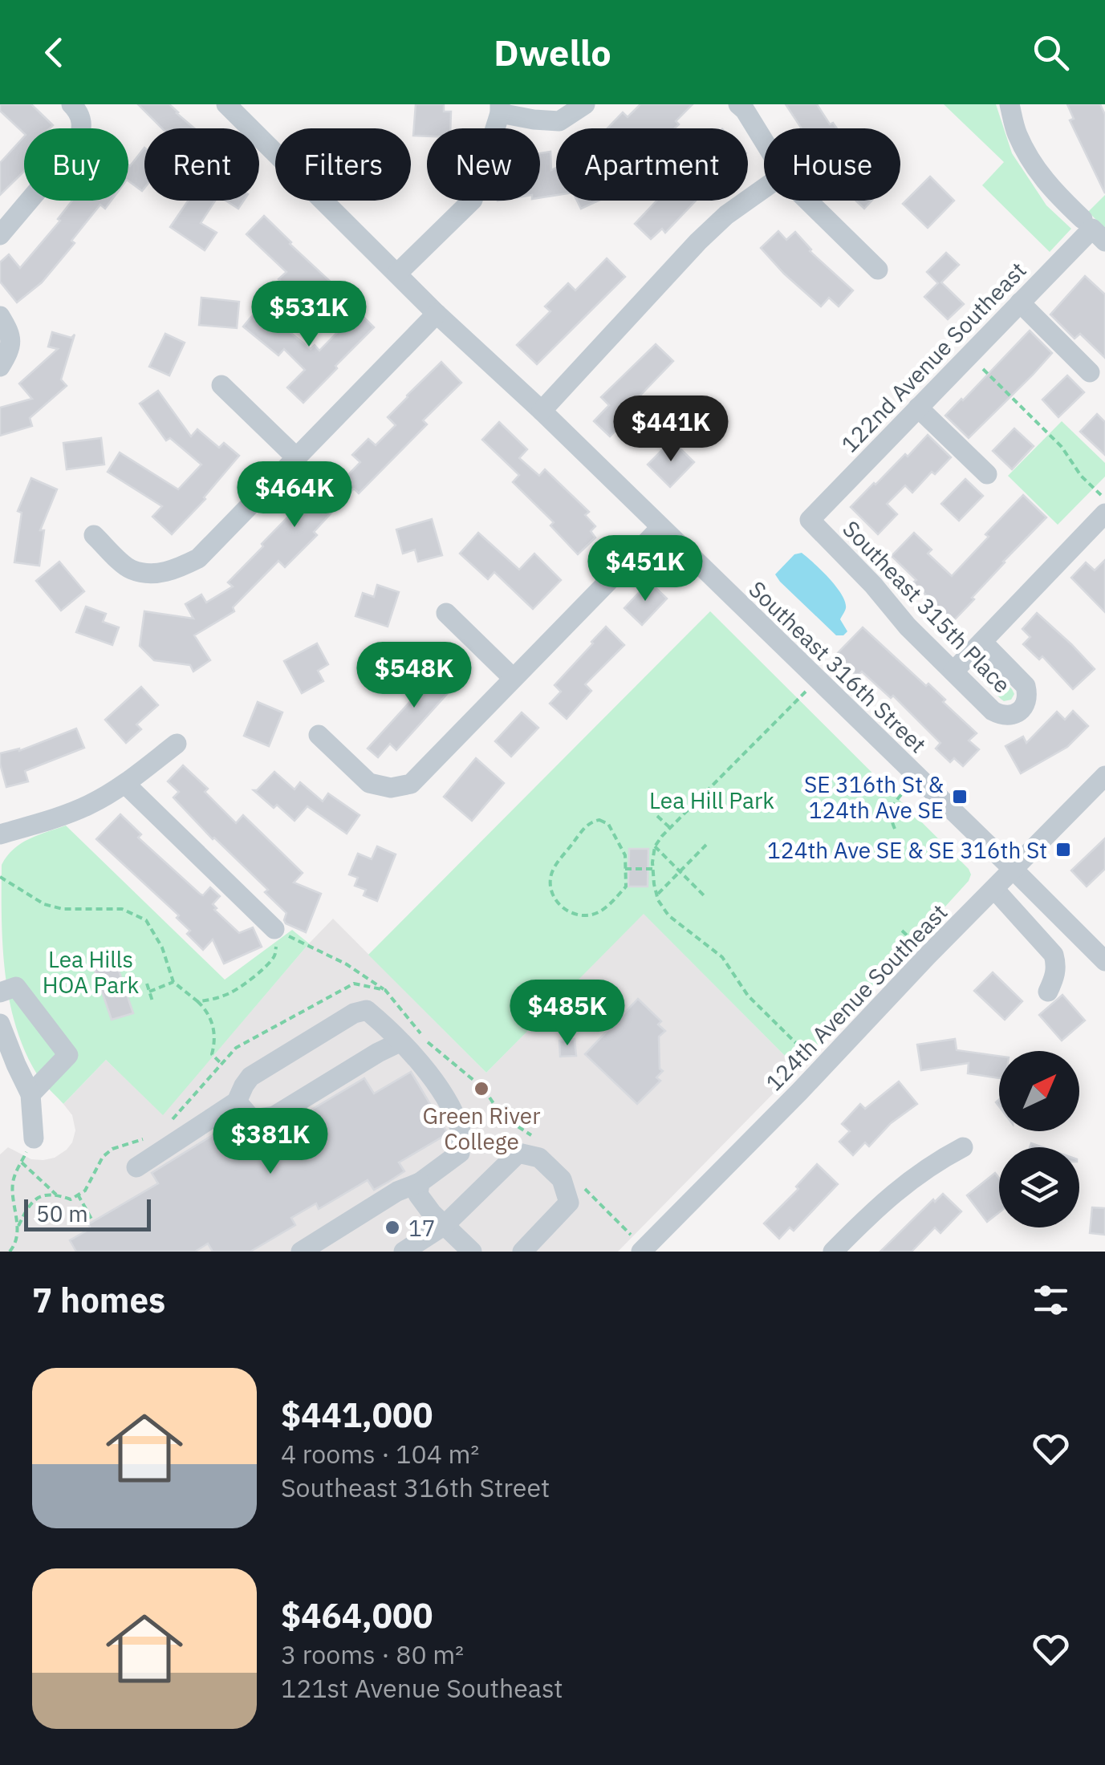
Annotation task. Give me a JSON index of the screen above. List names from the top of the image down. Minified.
{"streets":{"street":["122nd Avenue Southeast","Southeast 315th Place","Southeast 316th Street","124th Avenue Southeast"]},"crossings":[["122nd Avenue Southeast","Southeast 315th Place"],["Southeast 316th Street","124th Avenue Southeast"]],"parks":["Lea Hill Park","Lea Hills HOA Park"],"places":{"transit":["SE 316th St & 124th Ave SE","124th Ave SE & SE 316th St"],"other":["Green River College","17"]},"scale_bar":"50 m","north":"top right","page":{"header":"Dwello","chip":["Buy","Rent","Filters","New","Apartment","House"],"price":["$531K","$441K","$464K","$451K","$548K","$485K","$381K"],"scale":"50 m","heading":"7 homes","list":[{"name":"$441,000","note":"4 rooms · 104 m² · Southeast 316th Street"},{"name":"$464,000","note":"3 rooms · 80 m² · 121st Avenue Southeast"}]}}
